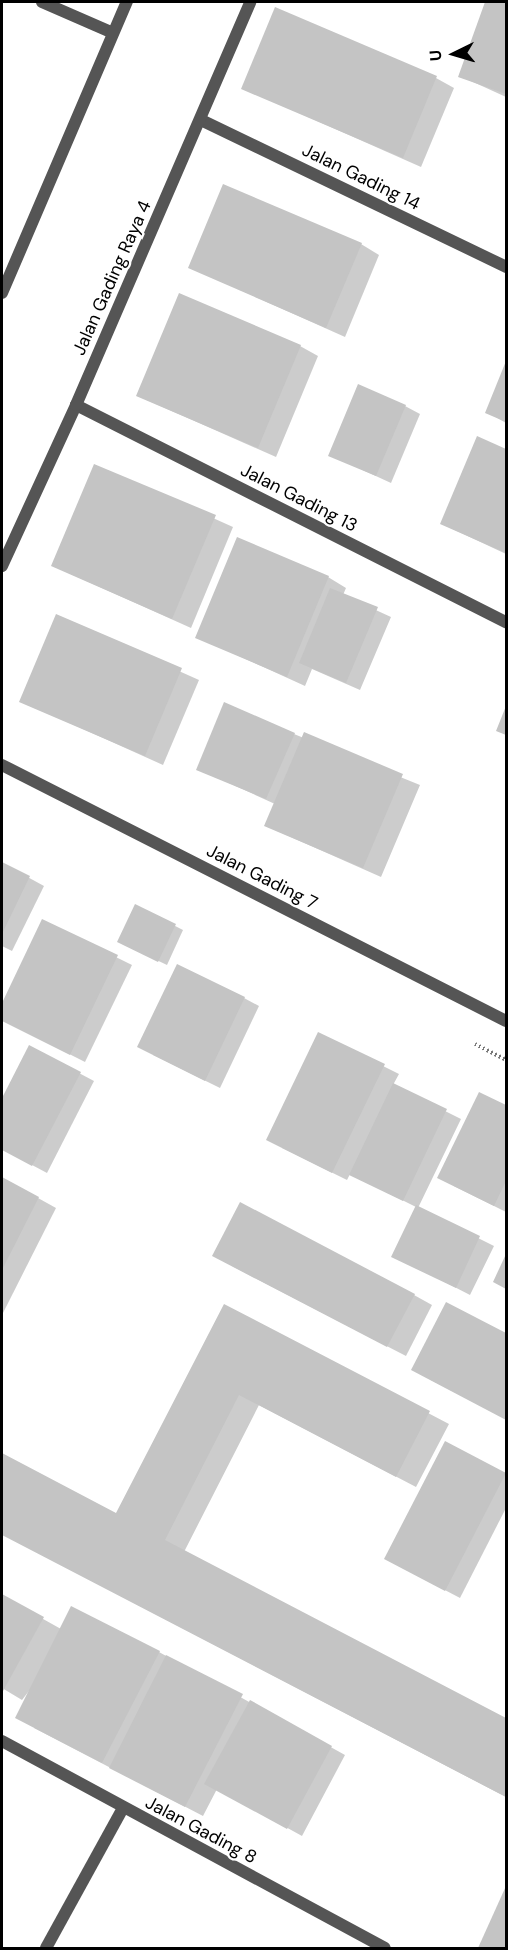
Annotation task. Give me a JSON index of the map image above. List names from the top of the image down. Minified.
{"streets":{"street":["Jalan Gading 14","Jalan Gading Raya 4","Jalan Gading 13","Jalan Gading 7","Jalan Gading 8"]},"crossings":[["Jalan Gading 14","Jalan Gading Raya 4"],["Jalan Gading Raya 4","Jalan Gading 13"]],"north":"left"}
